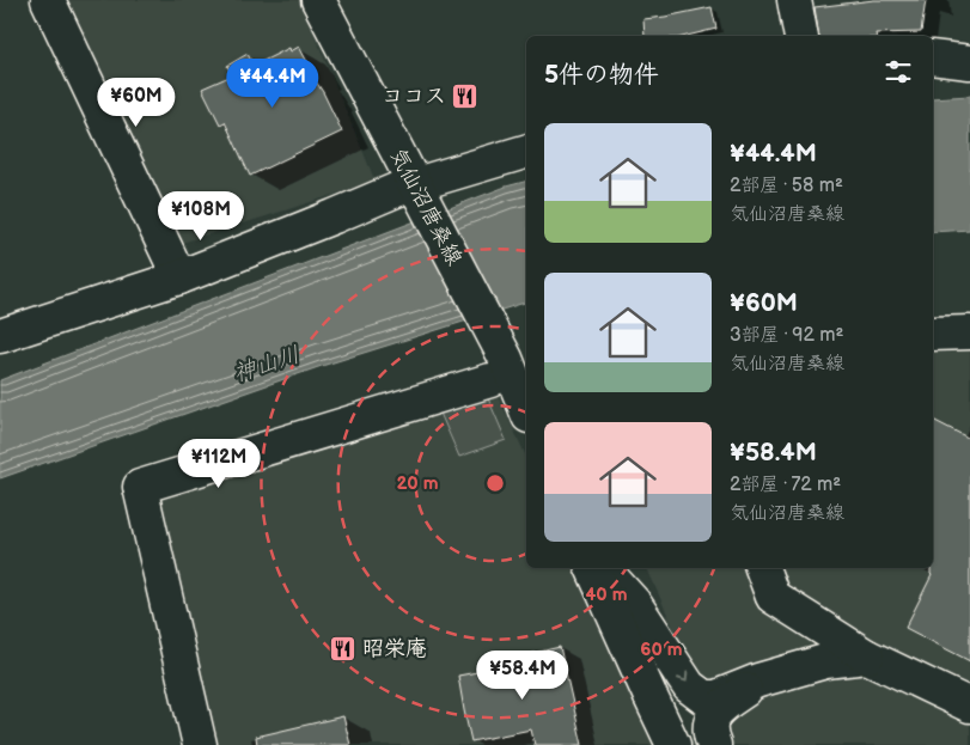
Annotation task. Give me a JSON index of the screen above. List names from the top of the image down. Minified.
{"streets":{"street":["気仙沼唐桑線"]},"water":["神山川"],"places":{"restaurant":["ココス","昭栄庵"]},"page":{"heading":"5件の物件","price":["¥44.4M","¥60M","¥108M","¥112M","¥58.4M"],"list":[{"name":"¥44.4M","note":"2部屋 · 58 m² · 気仙沼唐桑線"},{"name":"¥60M","note":"3部屋 · 92 m² · 気仙沼唐桑線"},{"name":"¥58.4M","note":"2部屋 · 72 m² · 気仙沼唐桑線"}]},"rings":["20 m","40 m","60 m"]}
